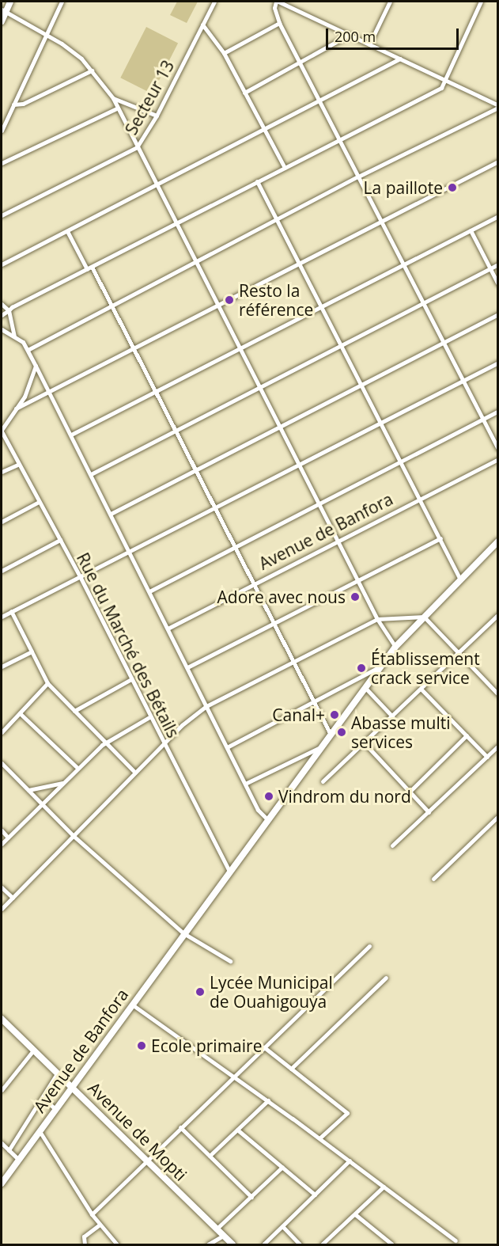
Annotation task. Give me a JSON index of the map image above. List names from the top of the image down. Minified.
{"streets":{"main road":["Avenue de Banfora","Avenue de Mopti"],"street":["Secteur 13","Rue du Marché des Bétails"]},"crossings":[["Avenue de Banfora","Rue du Marché des Bétails"],["Avenue de Banfora","Avenue de Mopti"]],"places":["La paillote","Resto la référence","Adore avec nous","Établissement crack service","Canal+","Abasse multi services","Vindrom du nord","Lycée Municipal de Ouahigouya","Ecole primaire"],"scale_bar":"200 m"}
